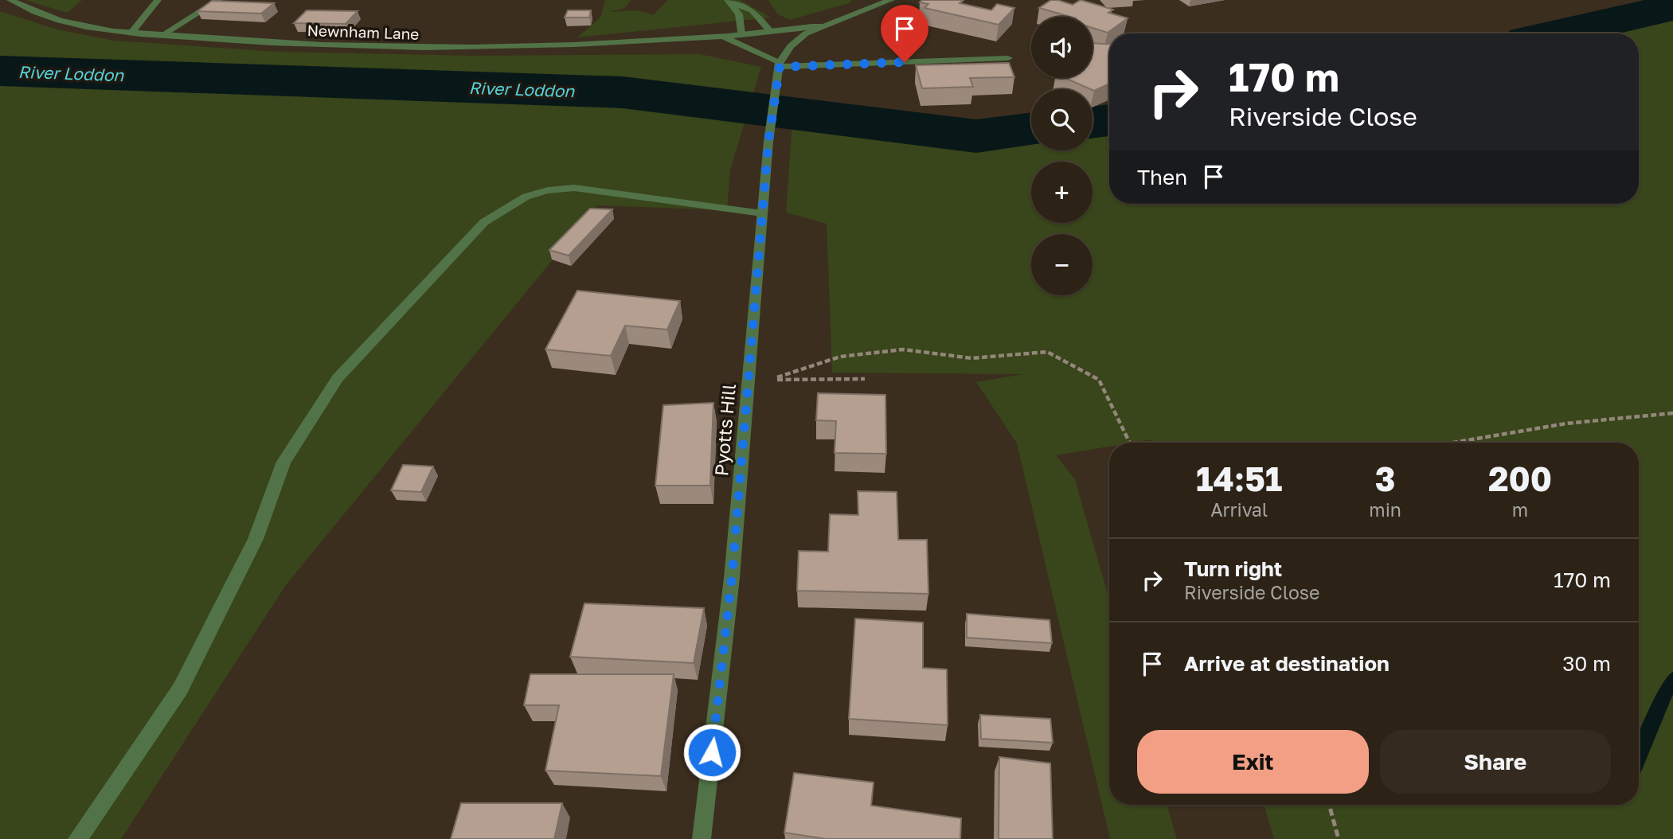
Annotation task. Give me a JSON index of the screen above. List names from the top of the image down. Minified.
{"streets":{"street":["Newnham Lane","Pyotts Hill"]},"crossings":[["Newnham Lane","Pyotts Hill"]],"water":["River Loddon"],"page":{"map_buttons":["+","−"],"turn":["170 m","Riverside Close"],"then":"Then","eta":["14:51","Arrival","3","min","200","m"],"list":[{"name":"Turn right","note":"Riverside Close","value":"170 m"},{"name":"Arrive at destination","value":"30 m"}],"buttons":["Exit","Share"]}}
